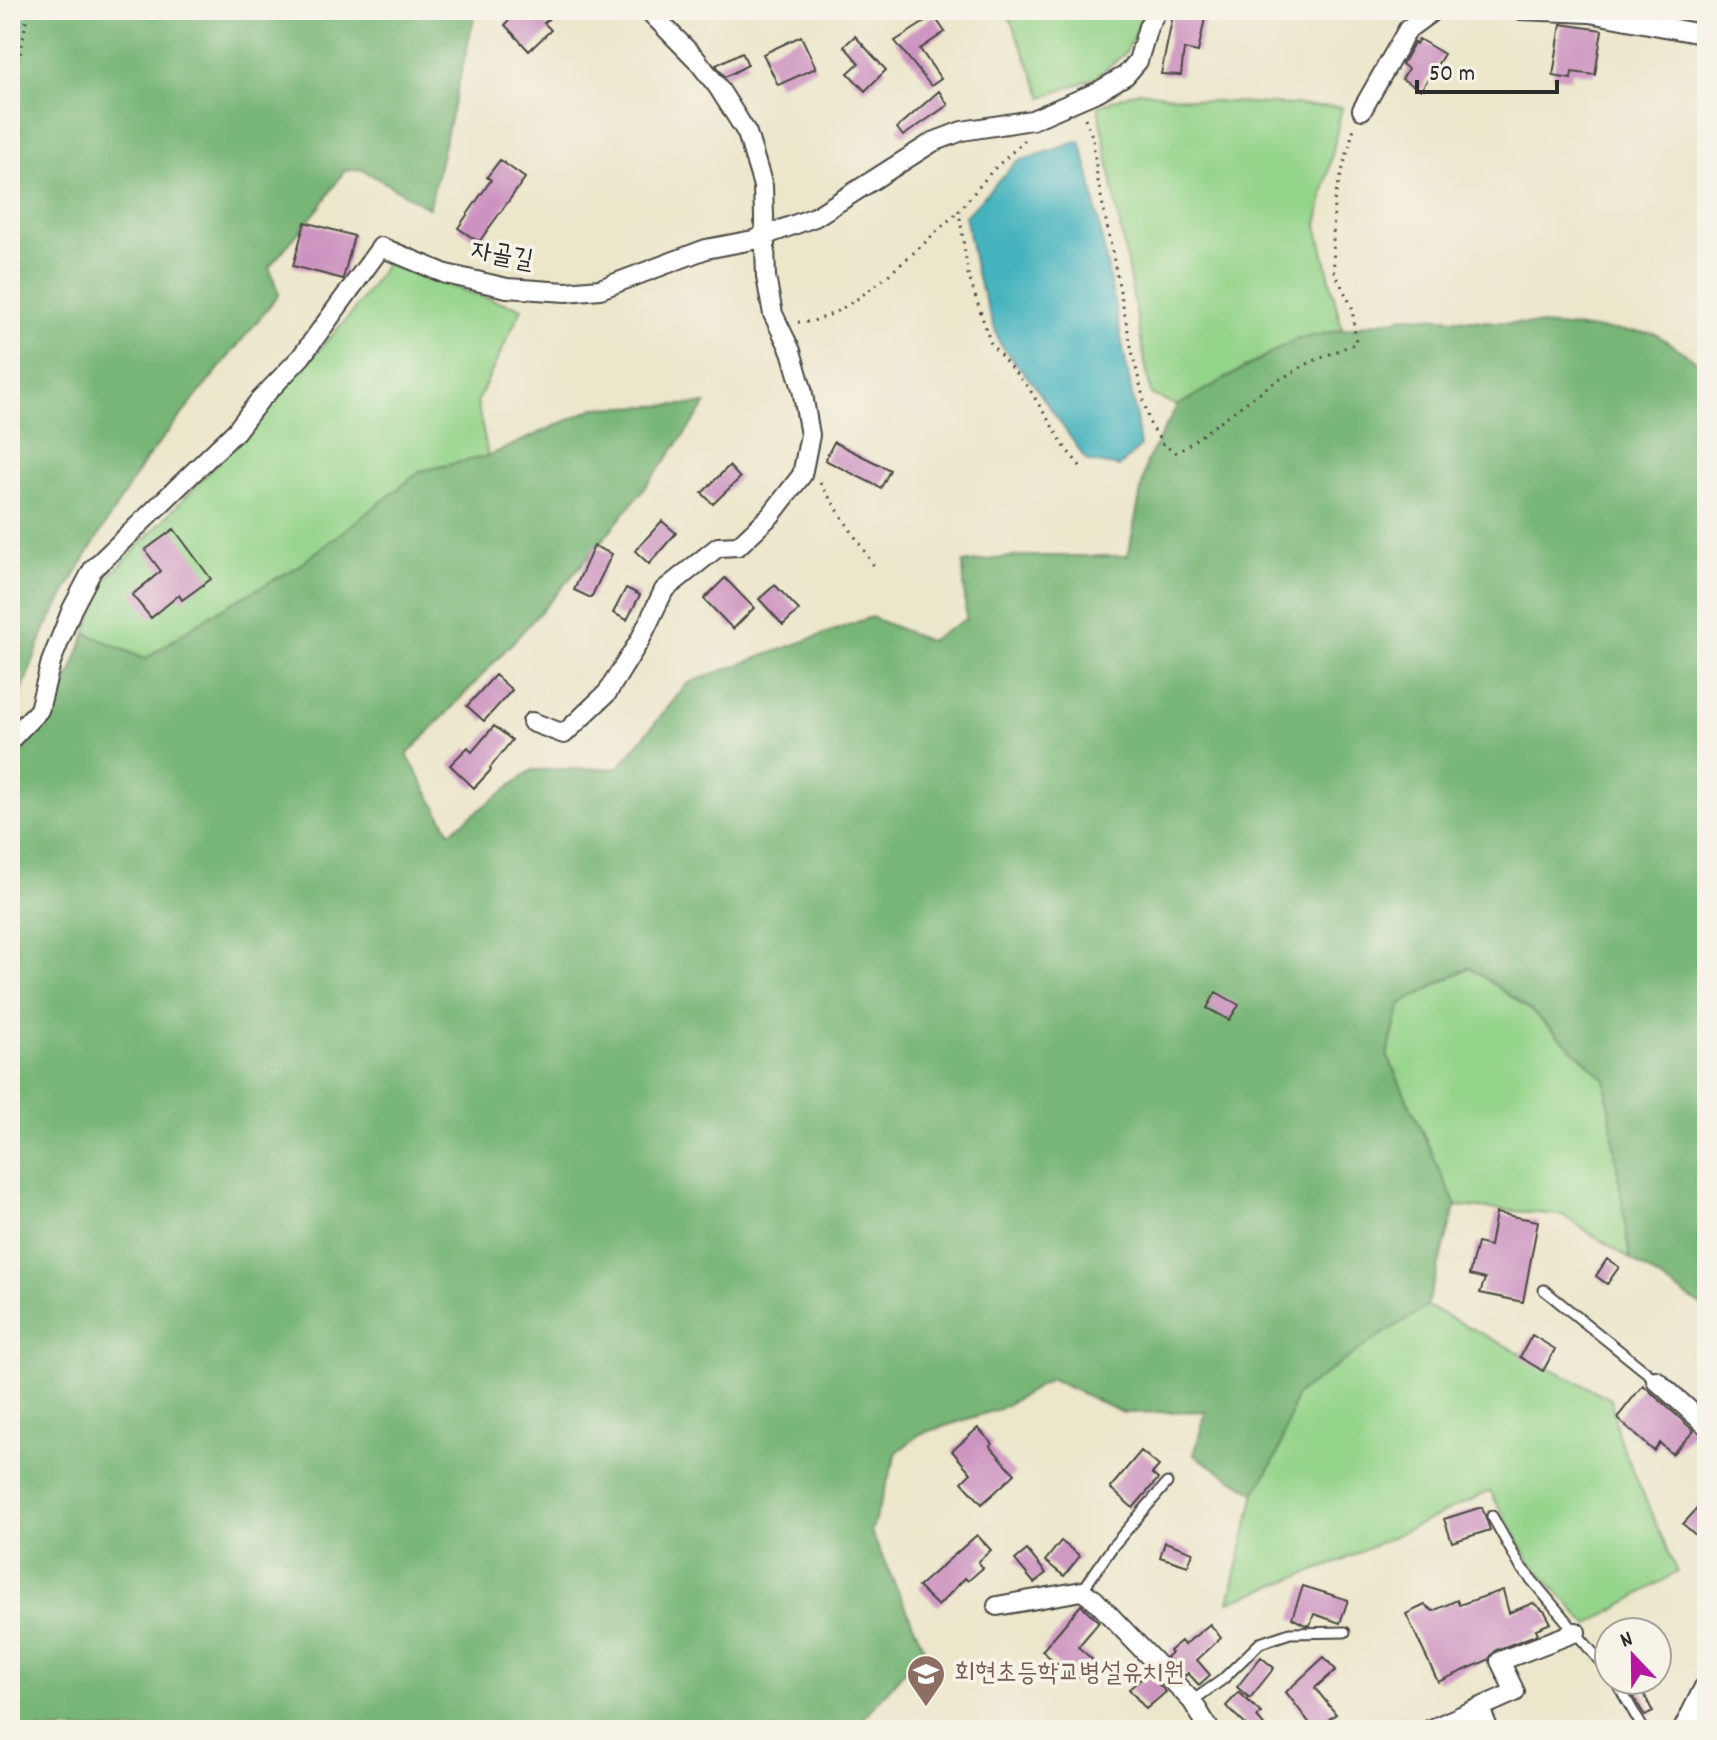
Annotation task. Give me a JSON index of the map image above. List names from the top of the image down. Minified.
{"streets":{"street":["자골길"]},"places":{"school or university":["회현초등학교병설유치원"]},"scale_bar":"50 m","north":"top"}
